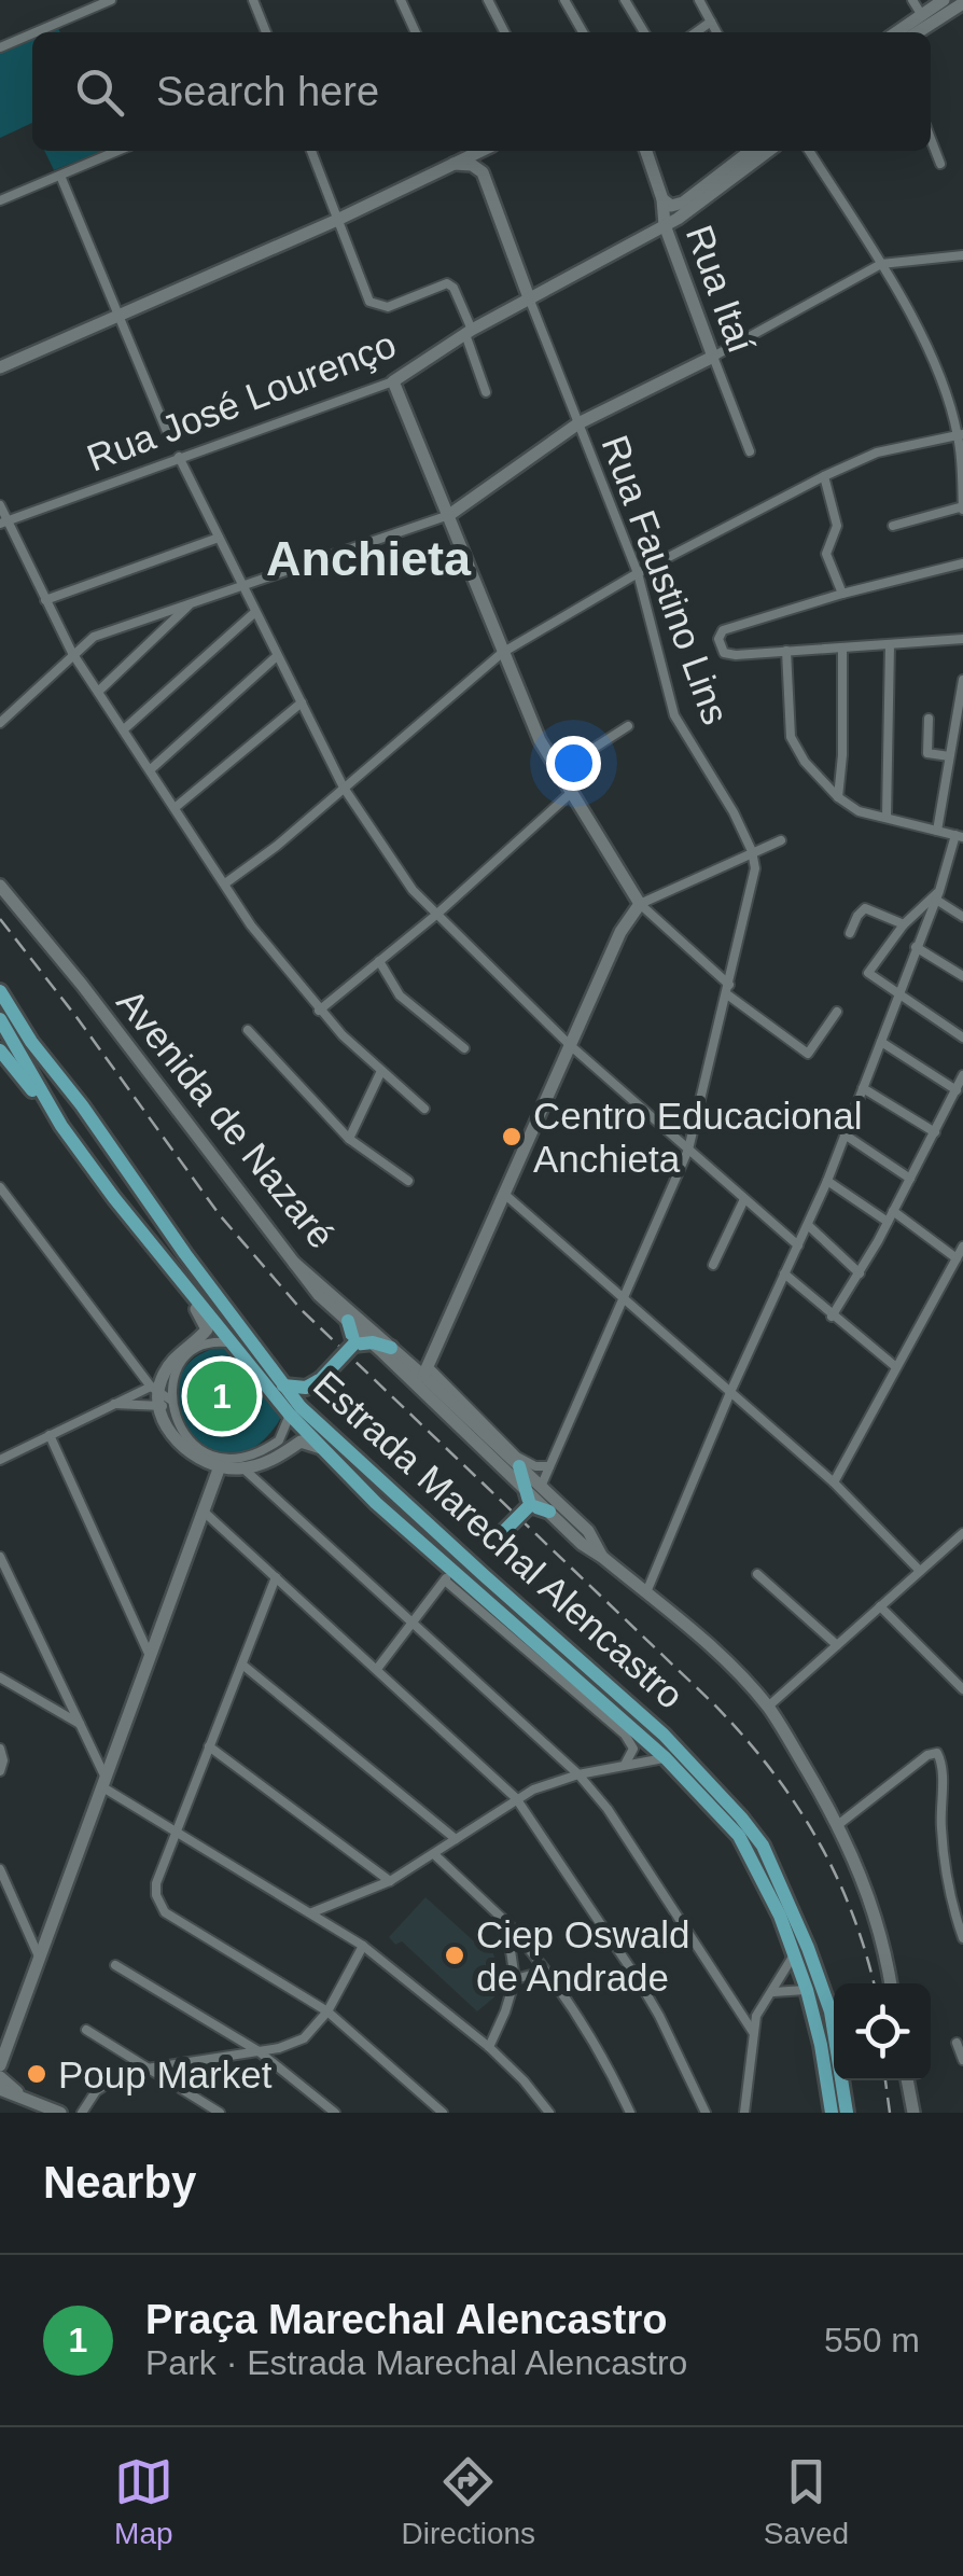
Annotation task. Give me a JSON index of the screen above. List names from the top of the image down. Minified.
{"streets":{"main road":["Rua Itaí","Rua José Lourenço","Rua Faustino Lins","Avenida de Nazaré","Estrada Marechal Alencastro"]},"crossings":[["Rua Itaí","Rua José Lourenço"],["Rua José Lourenço","Rua Faustino Lins"],["Rua Faustino Lins","Avenida de Nazaré"]],"districts":["Anchieta"],"places":["Centro Educacional Anchieta","Ciep Oswald de Andrade","Poup Market"],"page":{"search":"Search here","pins":"1","heading":"Nearby","list":[{"mark":"1","name":"Praça Marechal Alencastro","note":"Park · Estrada Marechal Alencastro","value":"550 m"}],"nav":["Map","Directions","Saved"]}}
